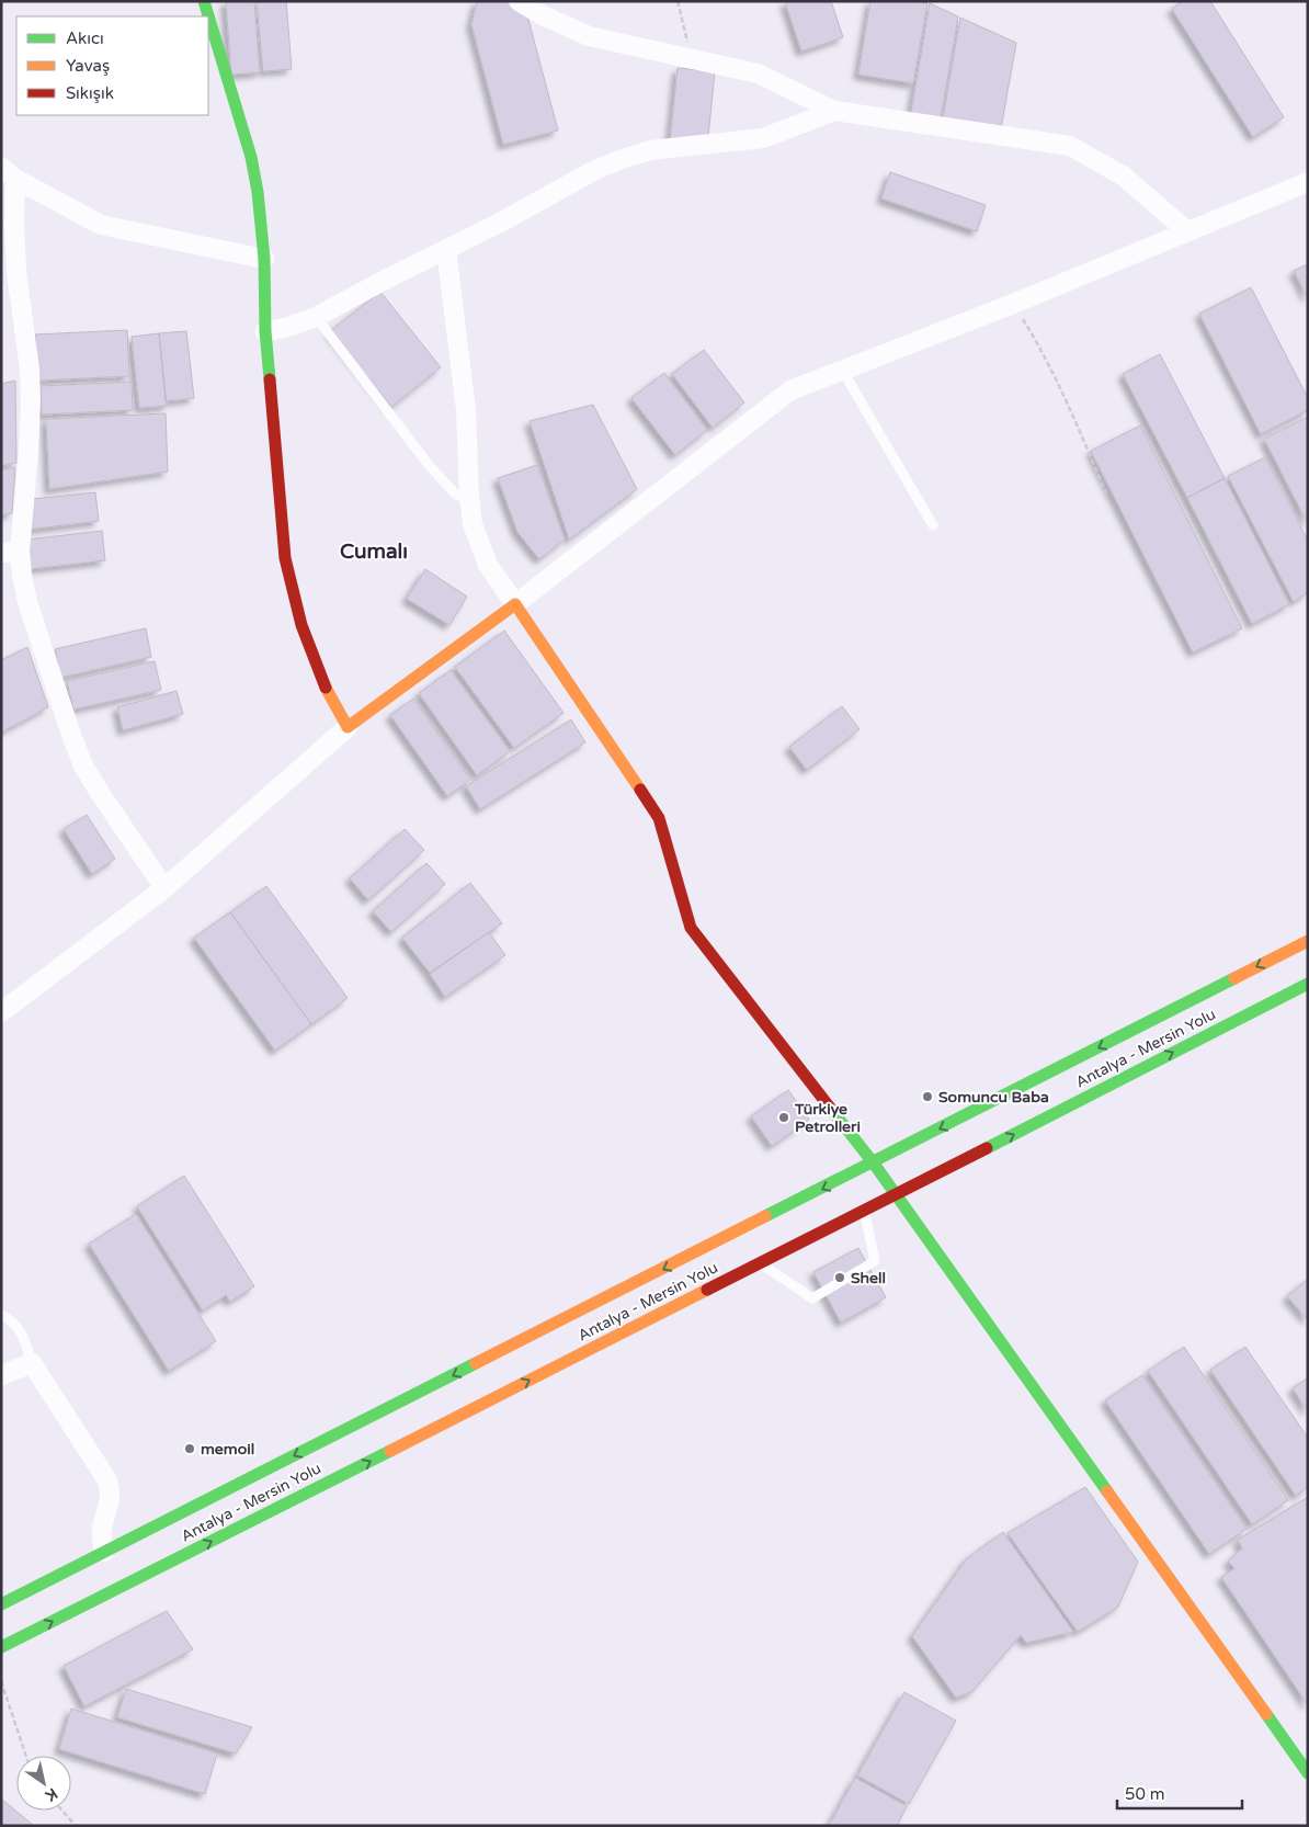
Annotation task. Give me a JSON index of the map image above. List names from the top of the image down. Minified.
{"streets":{"main road":["Antalya - Mersin Yolu"]},"districts":["Cumalı"],"places":["Somuncu Baba","Türkiye Petrolleri","Shell","memoil"],"legend":["Akıcı","Yavaş","Sıkışık"],"scale_bar":"50 m","north":"bottom right"}
